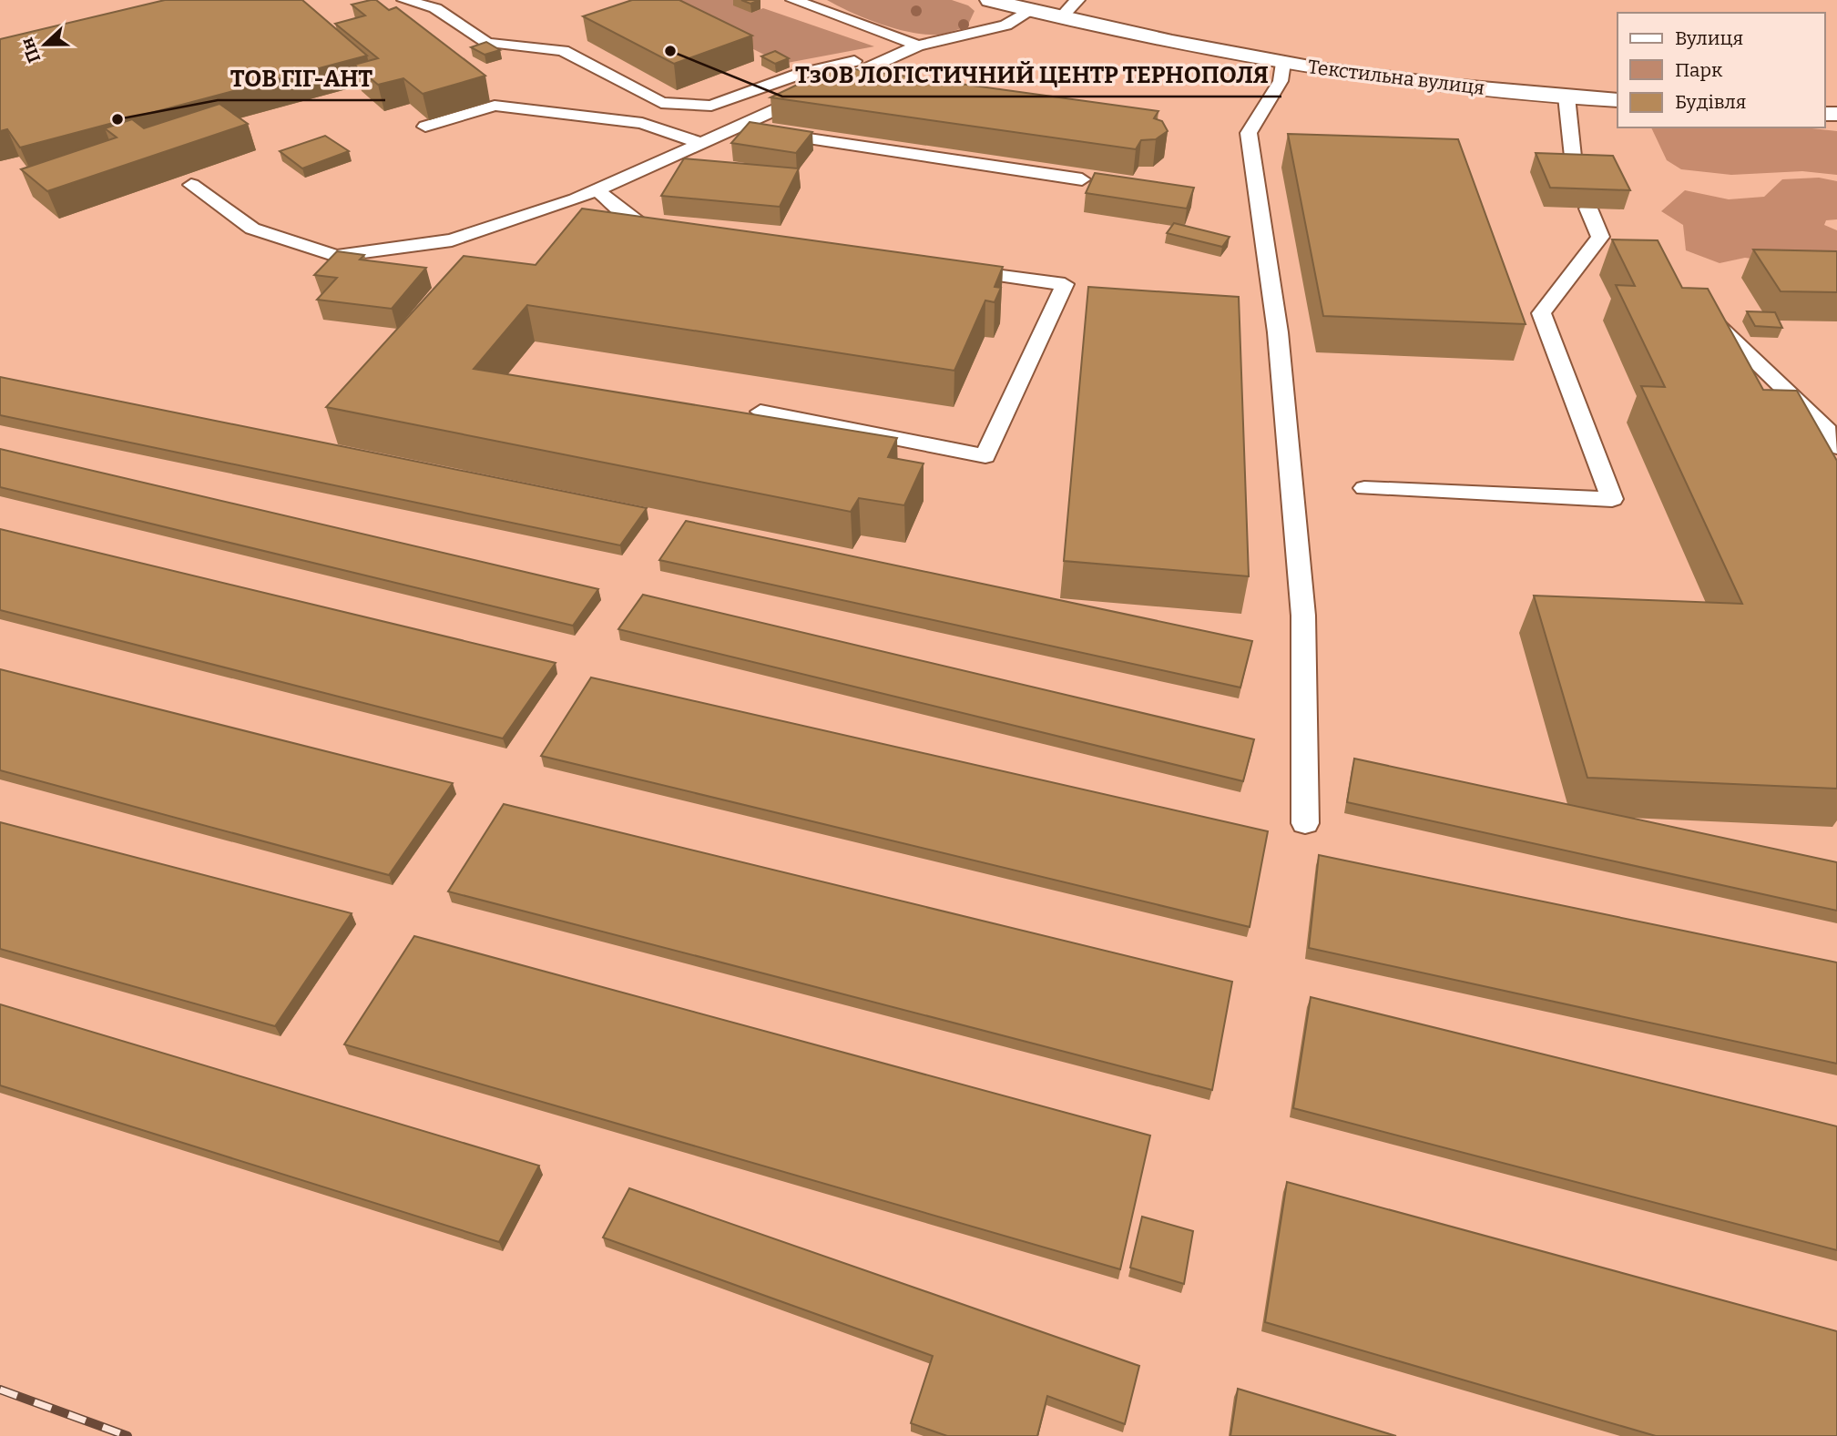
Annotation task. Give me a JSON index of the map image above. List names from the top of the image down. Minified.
{"streets":{"street":["Текстильна вулиця"]},"places":["ТзОВ ЛОГІСТИЧНИЙ ЦЕНТР ТЕРНОПОЛЯ","ТОВ ГІГ-АНТ"],"legend":["Вулиця","Парк","Будівля"],"north":"left"}
